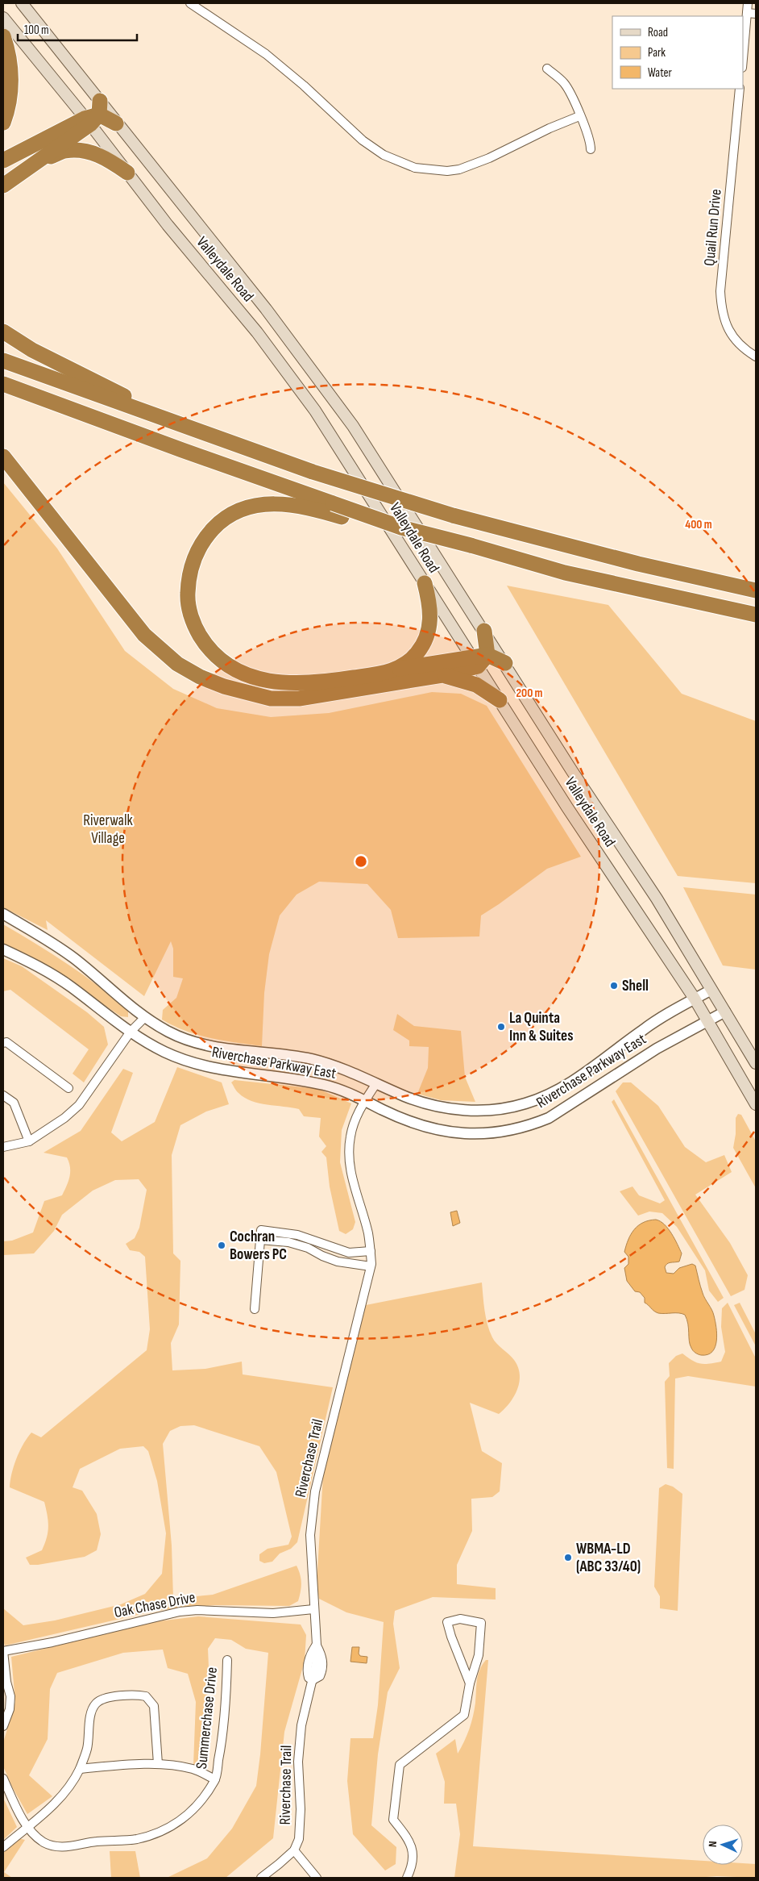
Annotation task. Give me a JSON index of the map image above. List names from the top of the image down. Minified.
{"streets":{"main road":["Valleydale Road"],"street":["Quail Run Drive","Riverchase Parkway East","Riverchase Trail","Oak Chase Drive","Summerchase Drive"]},"crossings":[["Valleydale Road","Riverchase Parkway East"],["Riverchase Parkway East","Riverchase Trail"],["Riverchase Trail","Oak Chase Drive"]],"parks":["Riverwalk Village"],"places":["Shell","La Quinta Inn & Suites","Cochran Bowers PC","WBMA-LD (ABC 33/40)"],"legend":["Road","Park","Water"],"scale_bar":"100 m","north":"left","rings":["400 m","200 m"]}
